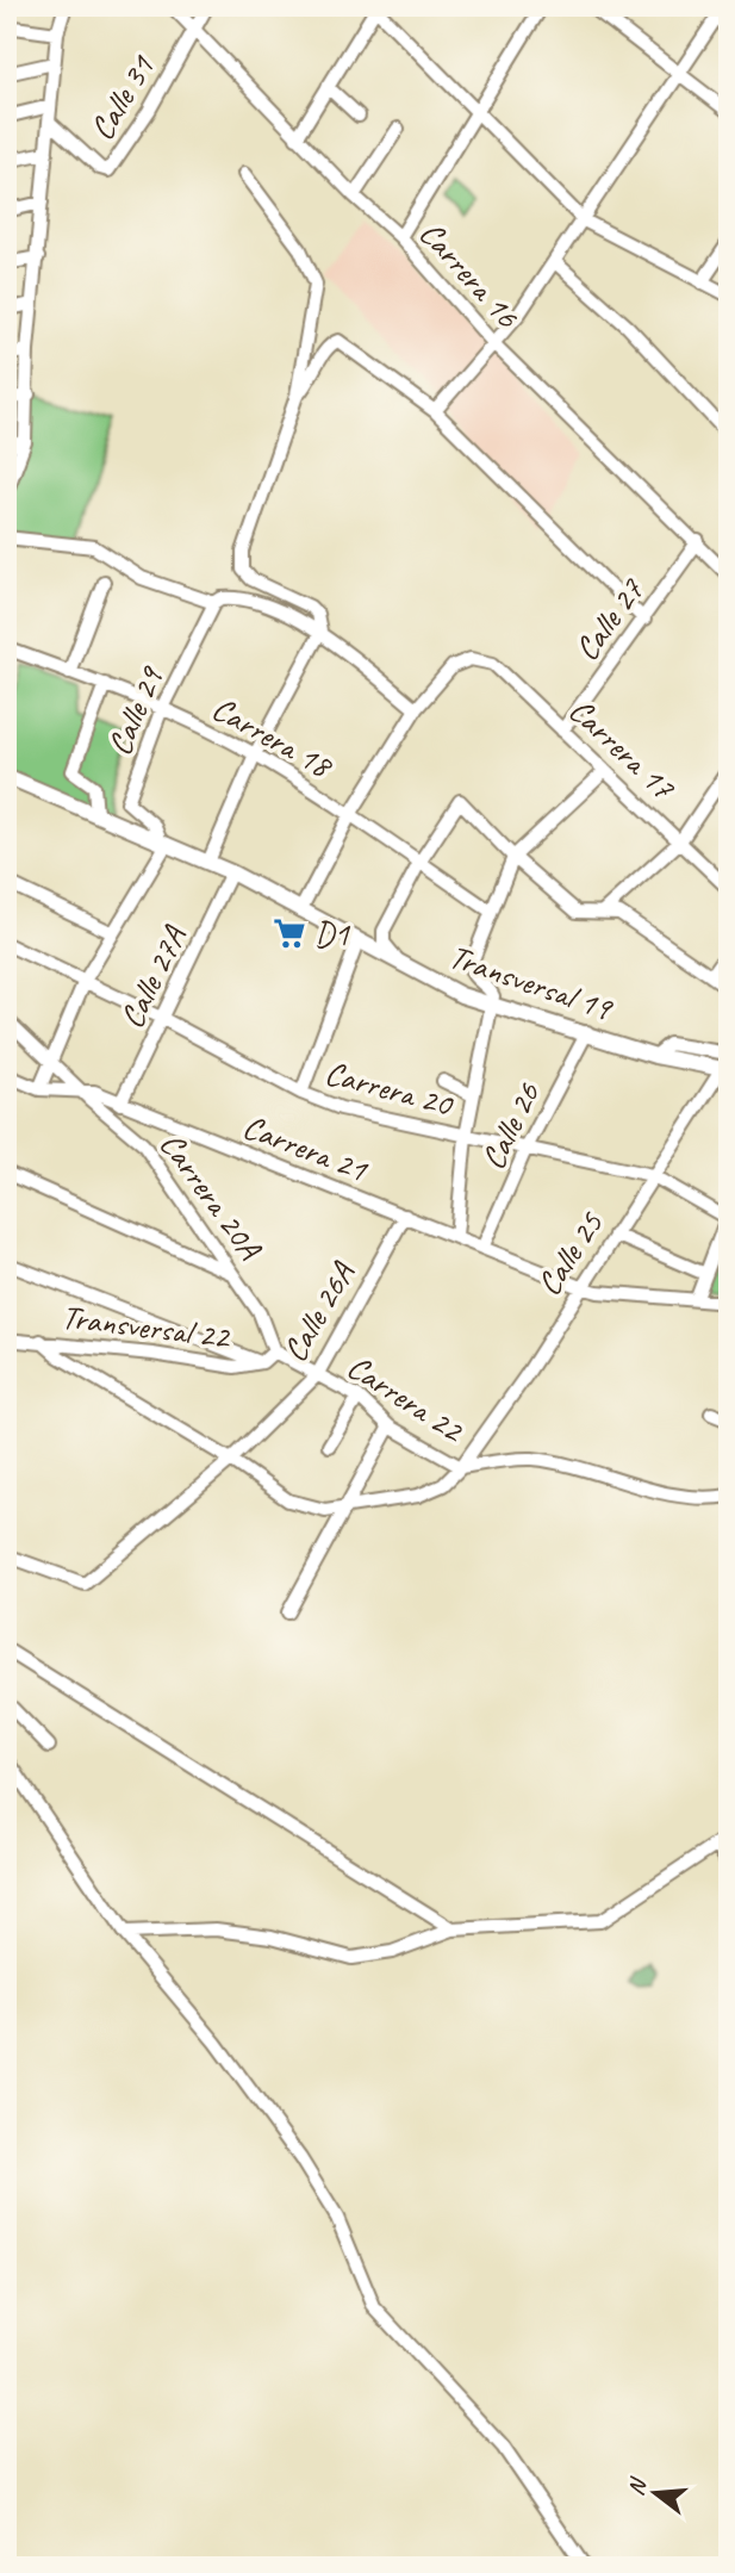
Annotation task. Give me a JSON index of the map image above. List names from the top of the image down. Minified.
{"streets":{"main road":["Transversal 19"],"street":["Calle 31","Carrera 16","Calle 27","Calle 29","Carrera 18","Carrera 17","Calle 27A","Carrera 20","Calle 26","Carrera 21","Carrera 20A","Calle 25","Calle 26A","Transversal 22","Carrera 22"]},"crossings":[["Calle 31","Carrera 16"],["Carrera 16","Calle 27"],["Calle 27","Carrera 17"],["Calle 29","Carrera 18"],["Calle 29","Transversal 19"],["Calle 27A","Transversal 19"],["Calle 27A","Carrera 20"],["Calle 27A","Carrera 21"],["Transversal 19","Calle 26"],["Transversal 19","Calle 25"],["Carrera 20","Calle 26"],["Carrera 20","Calle 25"],["Calle 26","Carrera 21"],["Carrera 21","Carrera 20A"],["Carrera 21","Calle 25"],["Carrera 21","Calle 26A"],["Carrera 20A","Transversal 22"],["Carrera 20A","Carrera 22"],["Calle 25","Carrera 22"],["Calle 26A","Carrera 22"],["Transversal 22","Carrera 22"]],"places":{"supermarket":["D1"]},"north":"left"}
